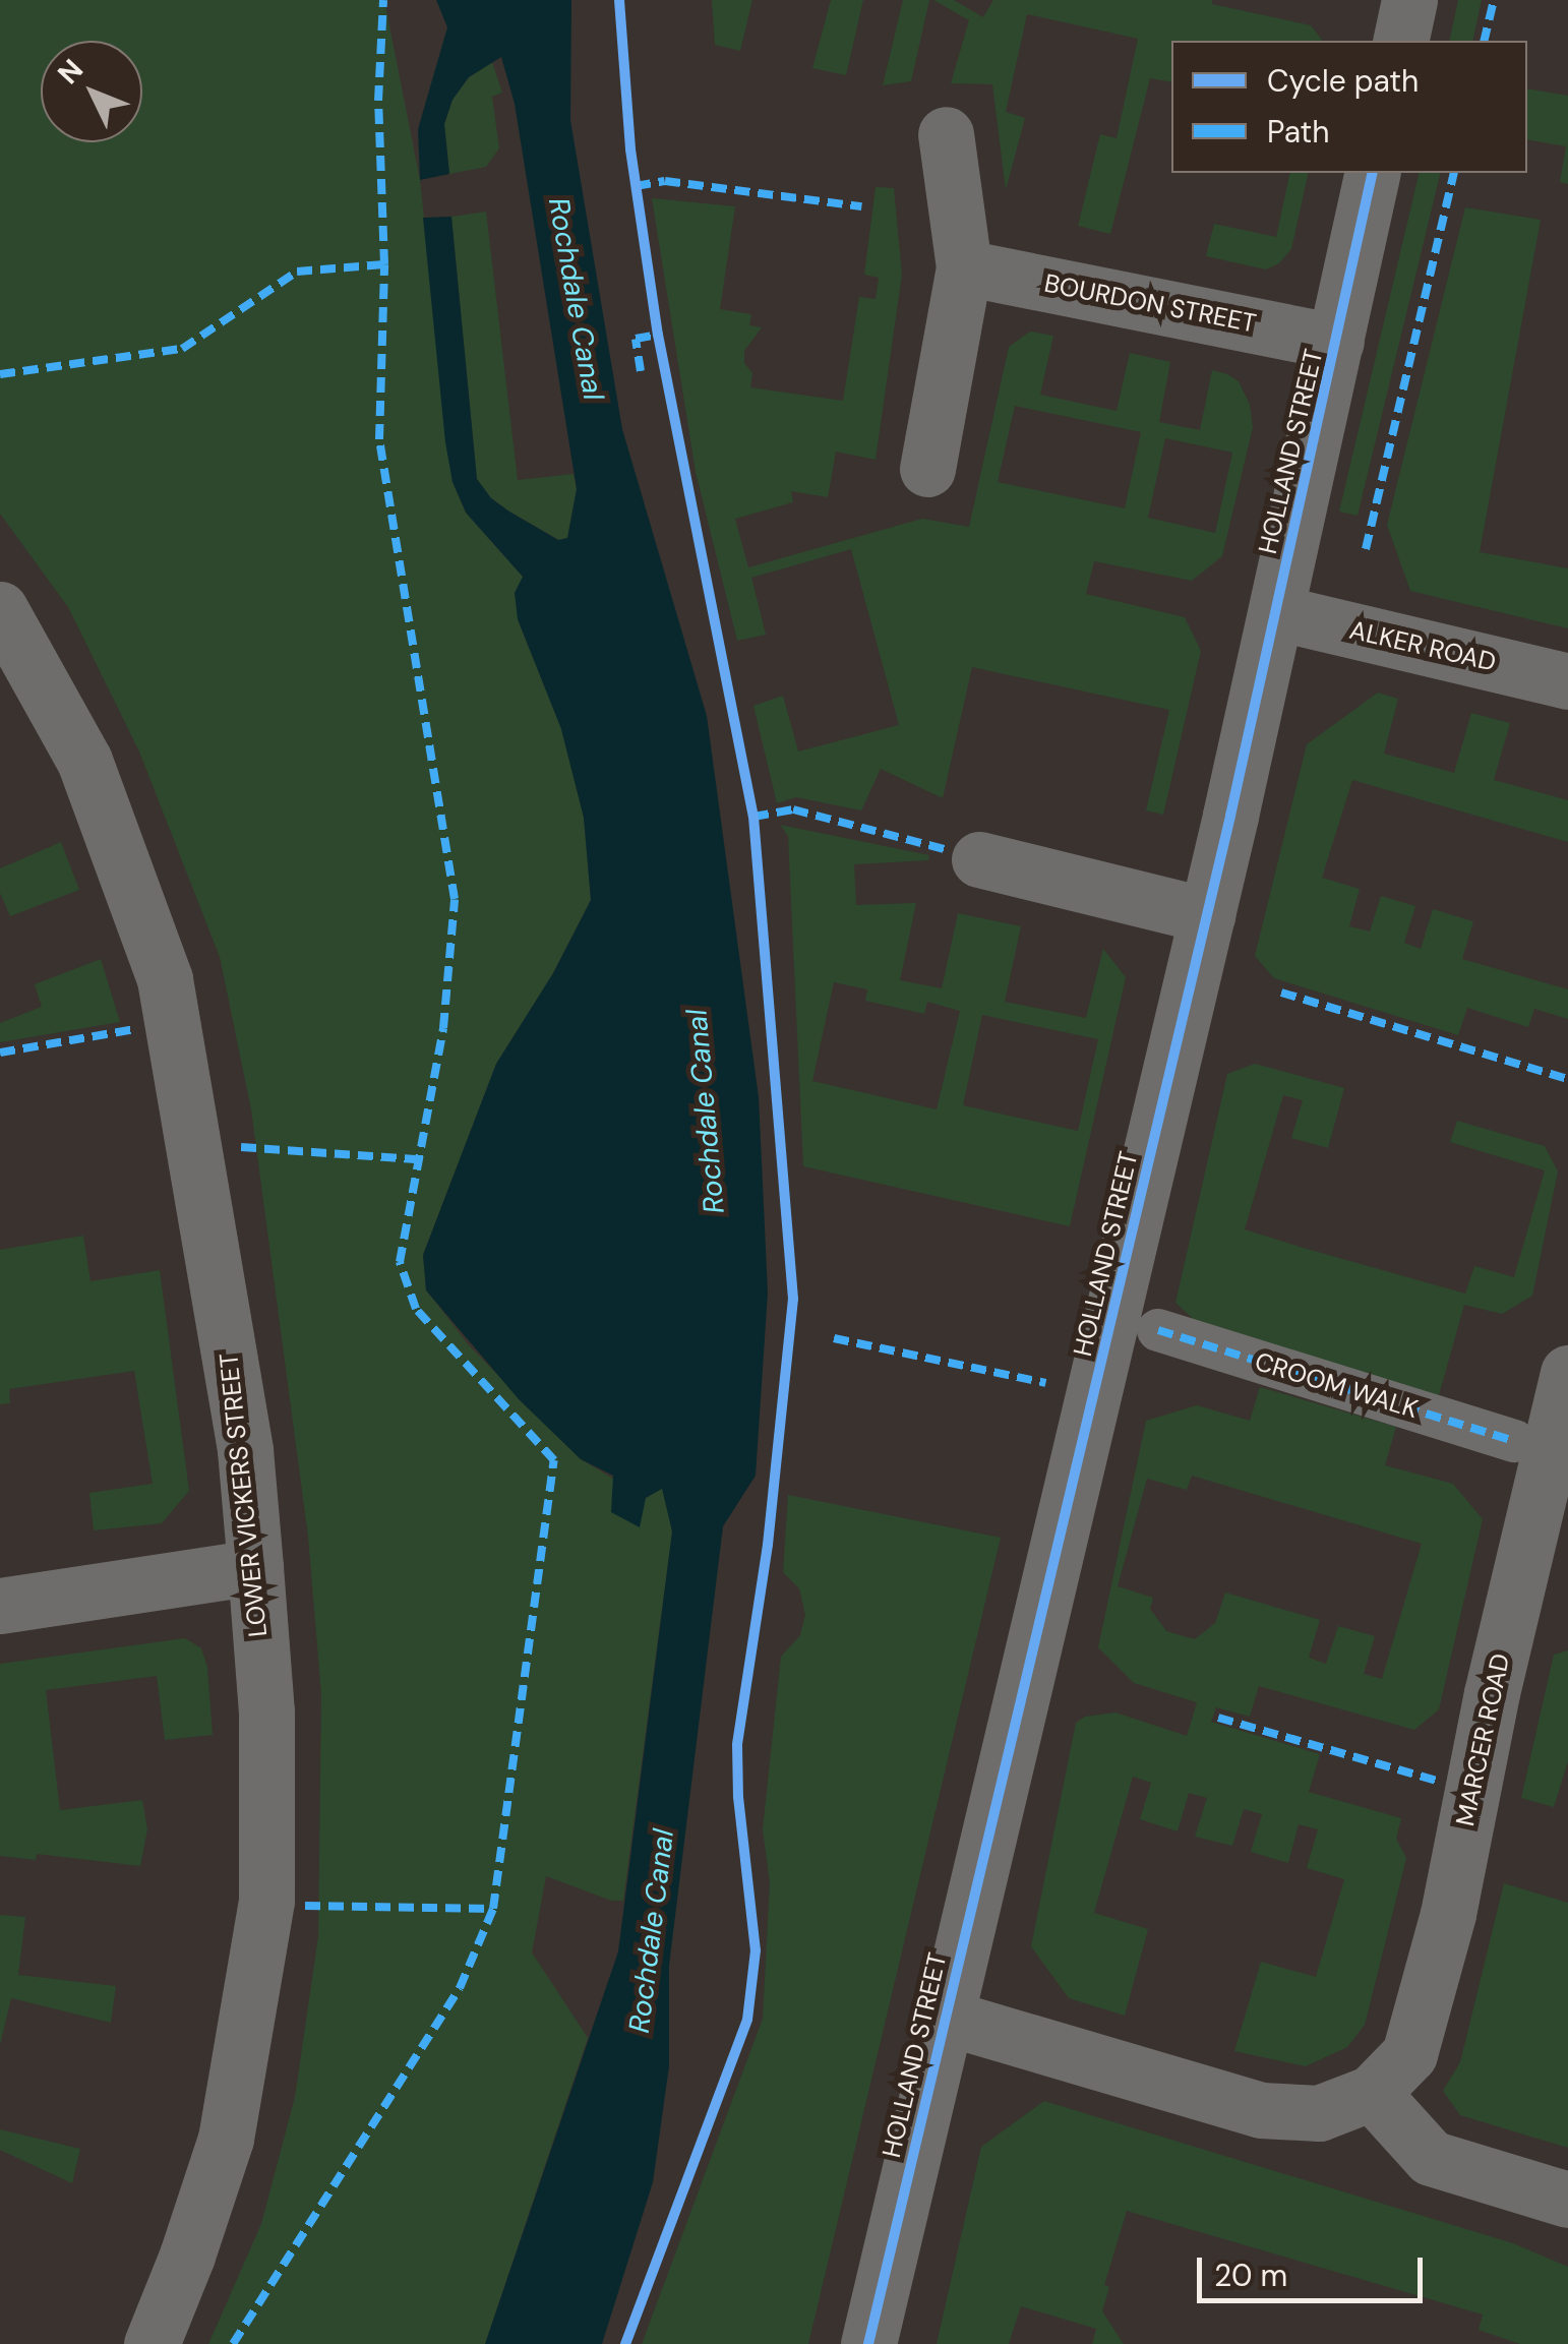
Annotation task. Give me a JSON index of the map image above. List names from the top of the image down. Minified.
{"streets":{"street":["BOURDON STREET","HOLLAND STREET","ALKER ROAD","CROOM WALK","LOWER VICKERS STREET","MARCER ROAD"]},"crossings":[["BOURDON STREET","HOLLAND STREET"],["HOLLAND STREET","ALKER ROAD"],["HOLLAND STREET","MARCER ROAD"]],"water":["Rochdale Canal"],"legend":["Cycle path","Path"],"scale_bar":"20 m","north":"top left"}
